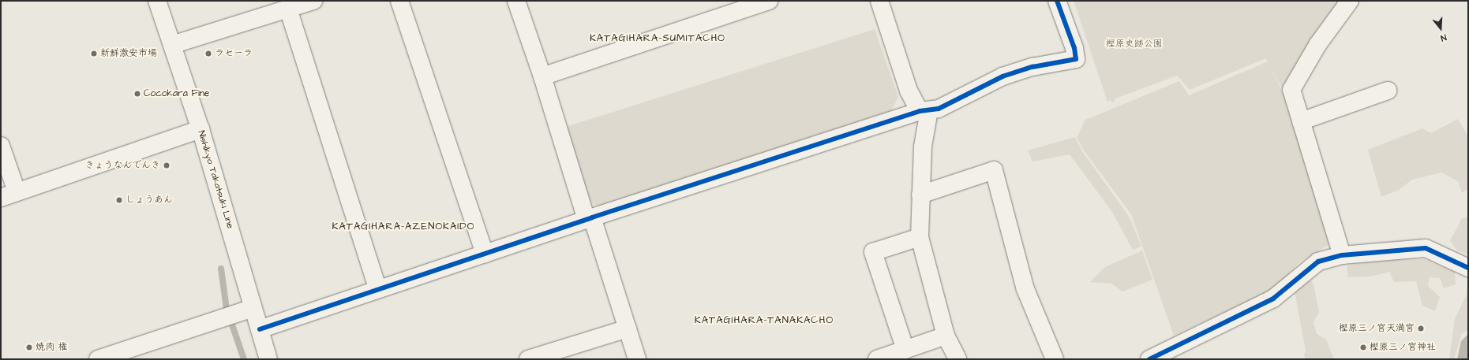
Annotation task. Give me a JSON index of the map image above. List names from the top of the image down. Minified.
{"streets":{"street":["Nishikyo Takatsuki Line"]},"districts":["KATAGIHARA-SUMITACHO","KATAGIHARA-AZENOKAIDO","KATAGIHARA-TANAKACHO"],"parks":["樫原史跡公園"],"places":["新鮮激安市場","ラセーラ","Cocokara Fine","きょうなんでんき","しょうあん","樫原三ノ宮天満宮","焼肉 権","樫原三ノ宮神社"],"north":"bottom"}
